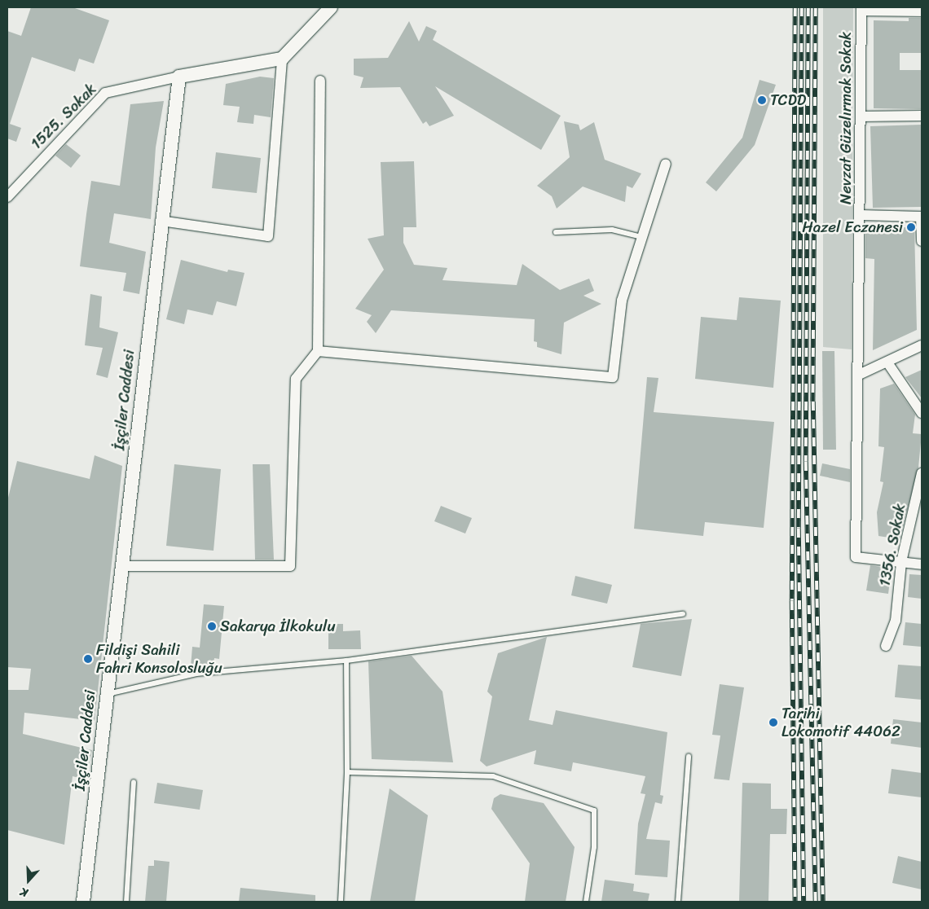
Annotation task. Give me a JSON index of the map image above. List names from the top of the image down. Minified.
{"streets":{"street":["1525. Sokak","Nevzat Güzelırmak Sokak","İşçiler Caddesi","1356. Sokak"]},"crossings":[["1525. Sokak","İşçiler Caddesi"],["Nevzat Güzelırmak Sokak","1356. Sokak"]],"places":["TCDD","Hazel Eczanesi","Sakarya İlkokulu","Fildişi Sahili Fahri Konsolosluğu","Tarihi Lokomotif 44062"],"north":"bottom"}
